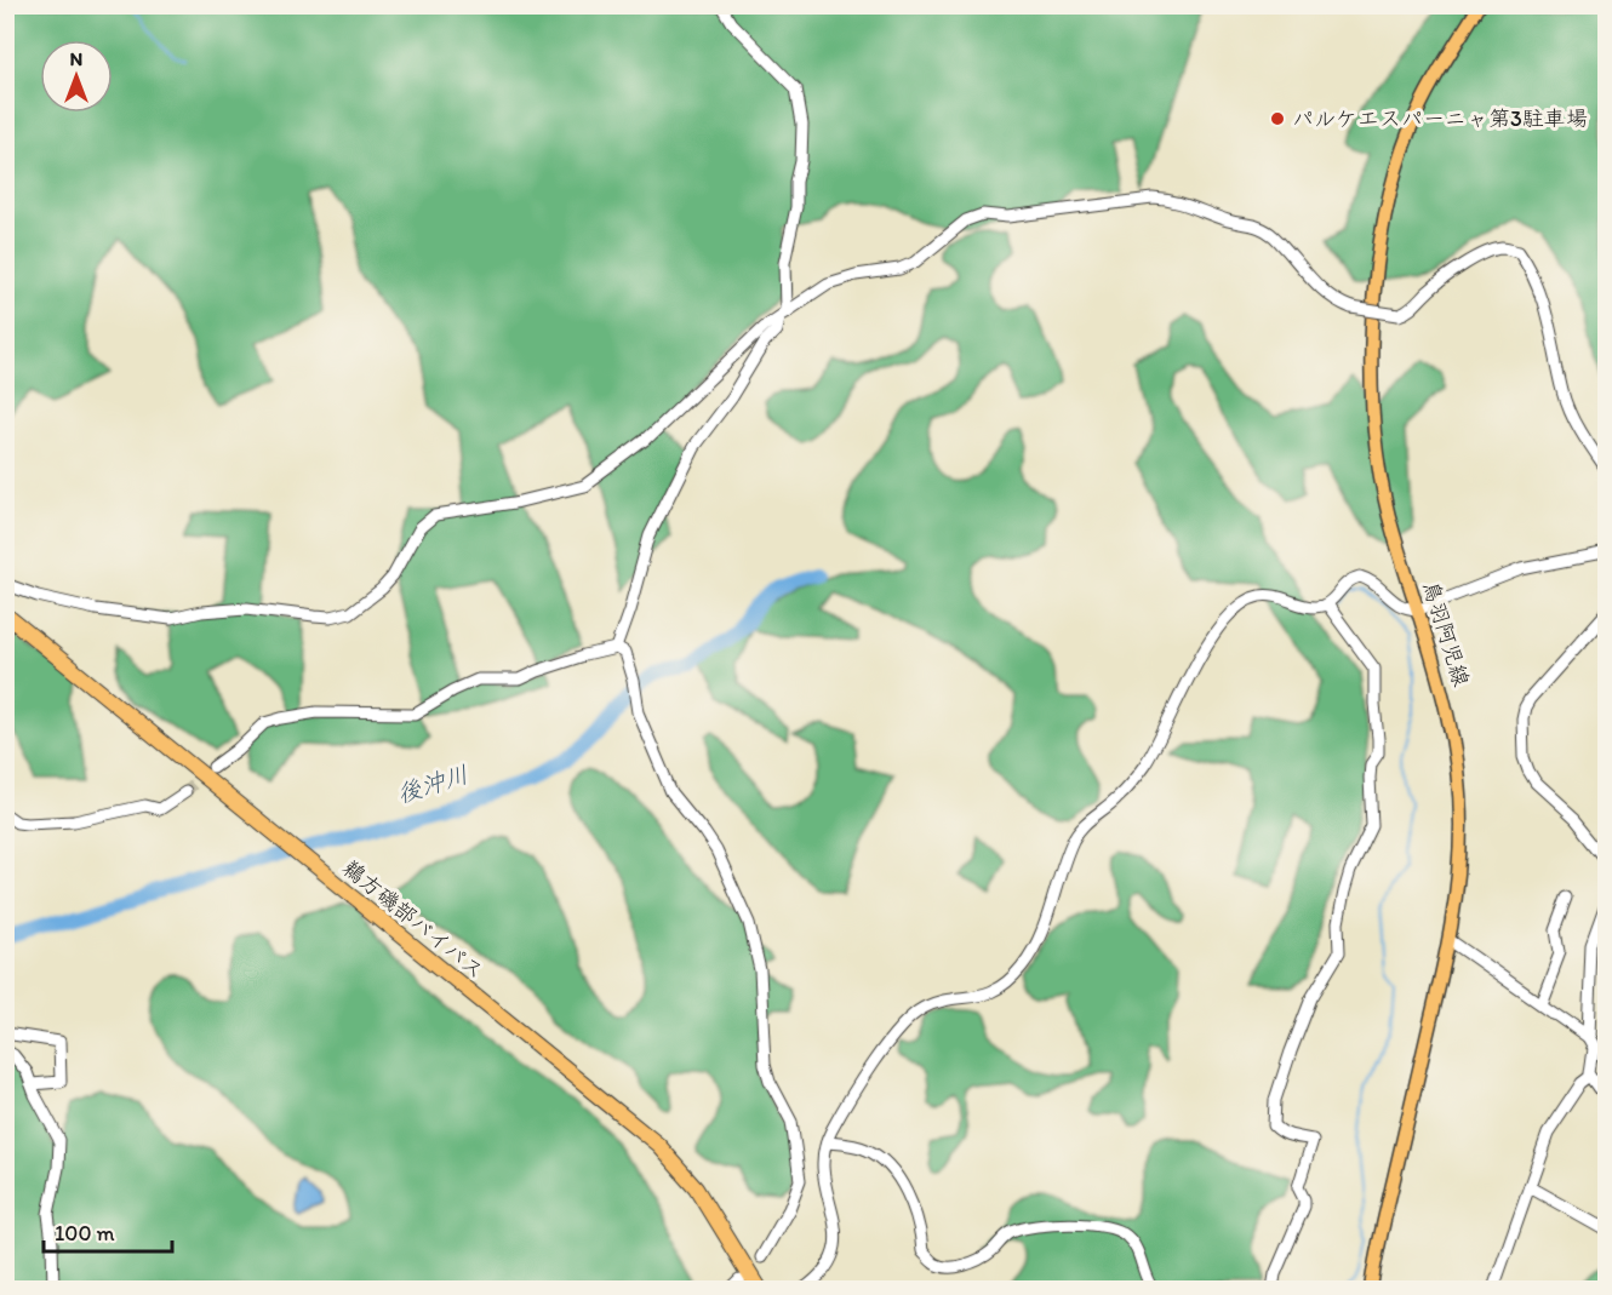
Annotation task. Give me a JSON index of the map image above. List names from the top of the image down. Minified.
{"streets":{"highway":["鵜方磯部バイパス"],"main road":["鳥羽阿児線"]},"water":["後沖川"],"places":["パルケエスパーニャ第3駐車場"],"scale_bar":"100 m","north":"top"}
